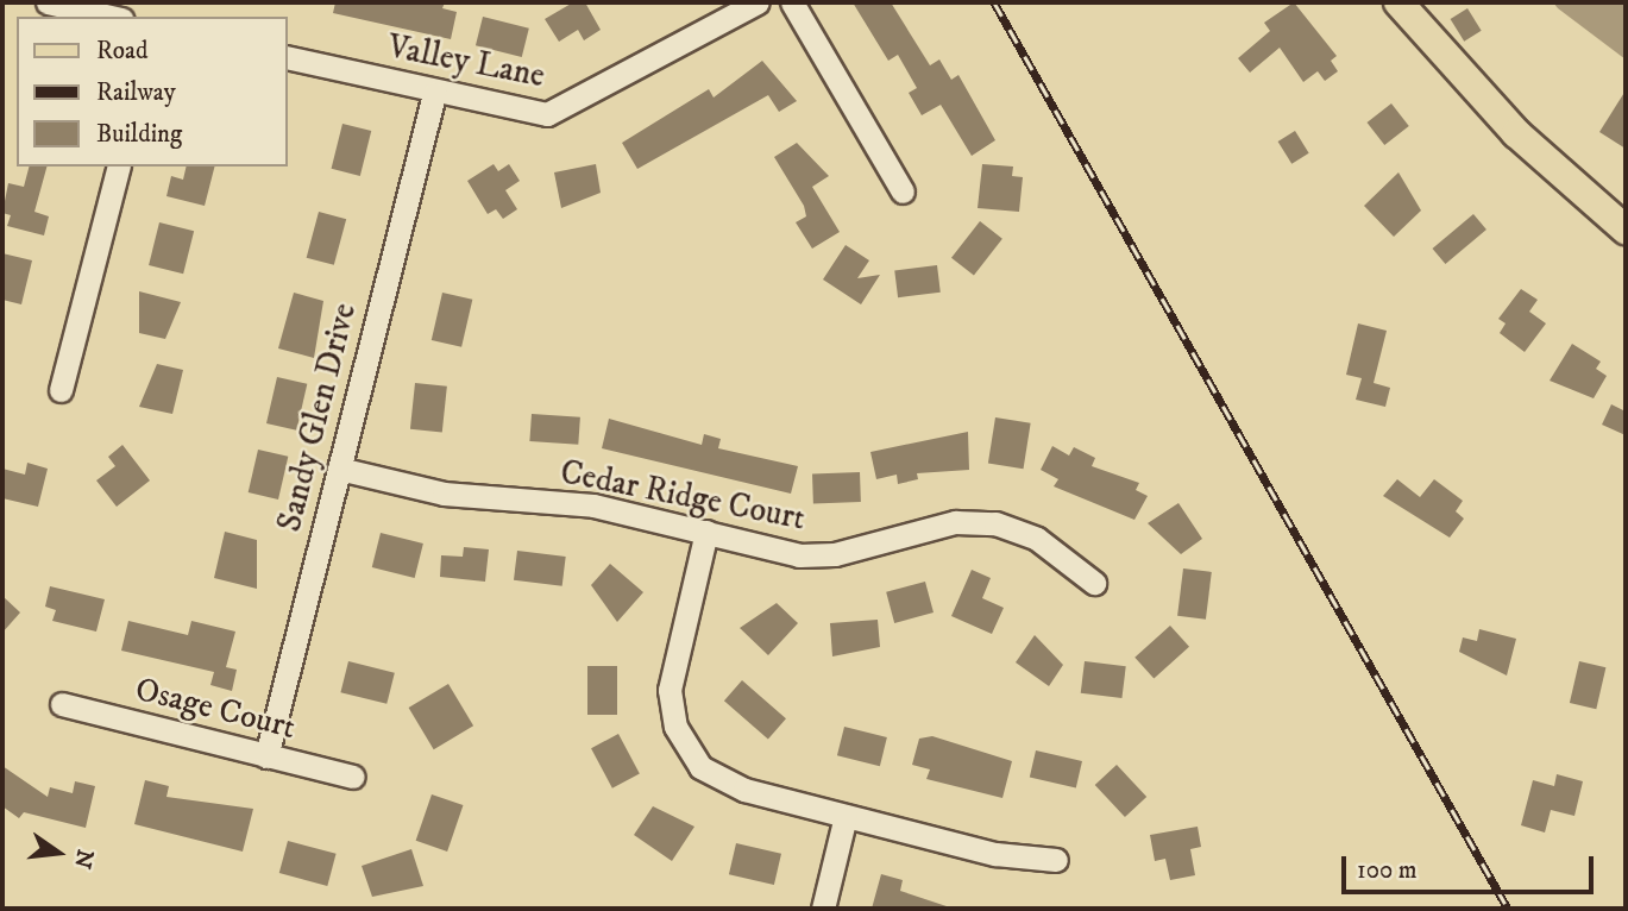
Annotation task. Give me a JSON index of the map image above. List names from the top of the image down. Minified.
{"streets":{"street":["Valley Lane","Sandy Glen Drive","Cedar Ridge Court","Osage Court"]},"crossings":[["Valley Lane","Sandy Glen Drive"],["Sandy Glen Drive","Cedar Ridge Court"],["Sandy Glen Drive","Osage Court"]],"legend":["Road","Railway","Building"],"scale_bar":"100 m","north":"right"}
